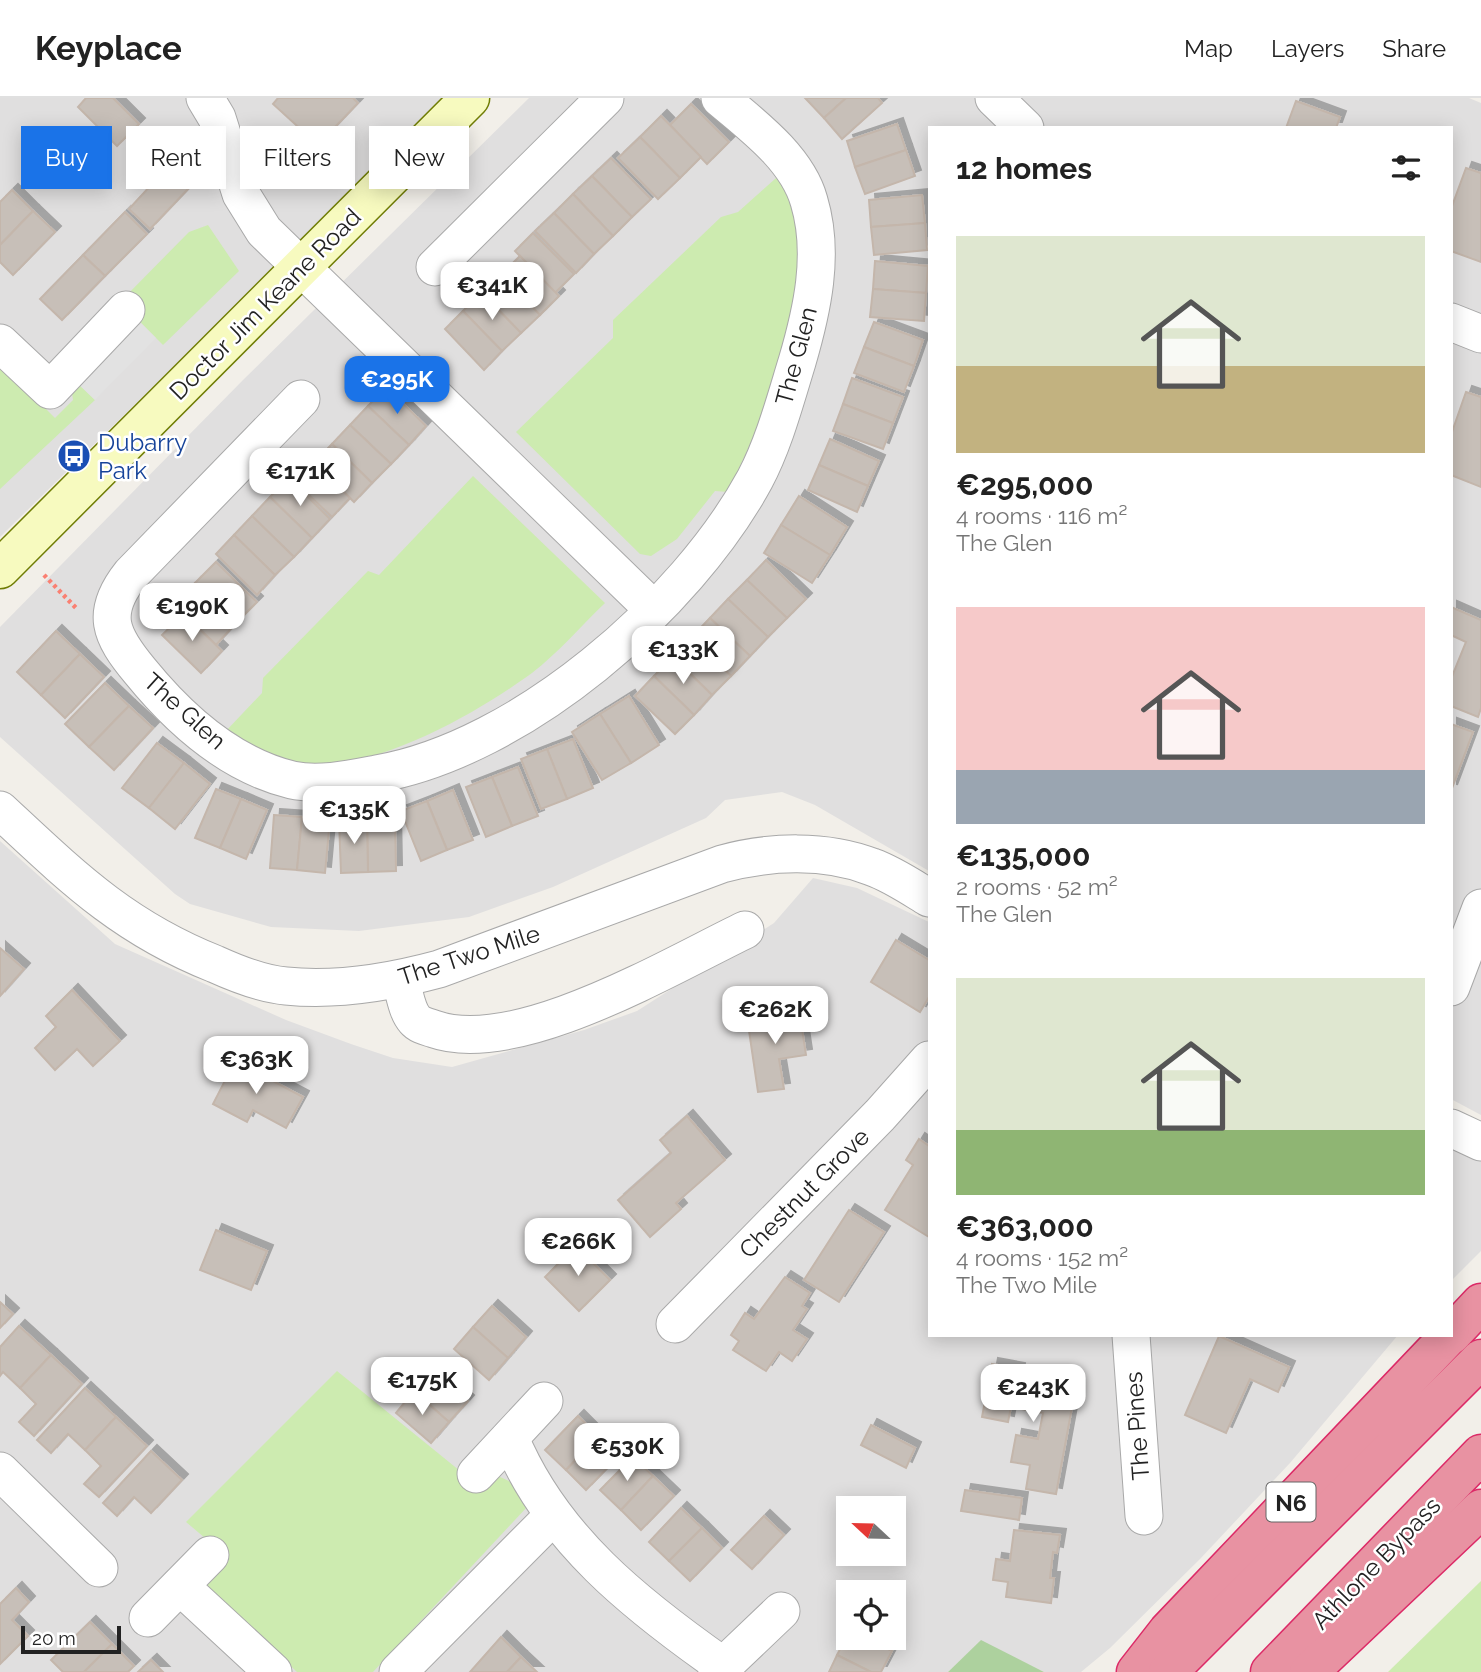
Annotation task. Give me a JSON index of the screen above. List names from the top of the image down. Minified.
{"streets":{"highway":["N6","Athlone Bypass"],"street":["Doctor Jim Keane Road","The Glen","The Two Mile","Chestnut Grove","The Pines"]},"places":{"bus stop":["Dubarry Park"]},"scale_bar":"20 m","north":"left","page":{"header":"Keyplace","nav":["Map","Layers","Share"],"chip":["Buy","Rent","Filters","New"],"heading":"12 homes","list":[{"name":"€295,000","note":"4 rooms · 116 m² · The Glen"},{"name":"€135,000","note":"2 rooms · 52 m² · The Glen"},{"name":"€363,000","note":"4 rooms · 152 m² · The Two Mile"}],"price":["€341K","€295K","€171K","€190K","€133K","€135K","€262K","€363K","€266K","€175K","€243K","€530K"],"scale":"20 m"}}
